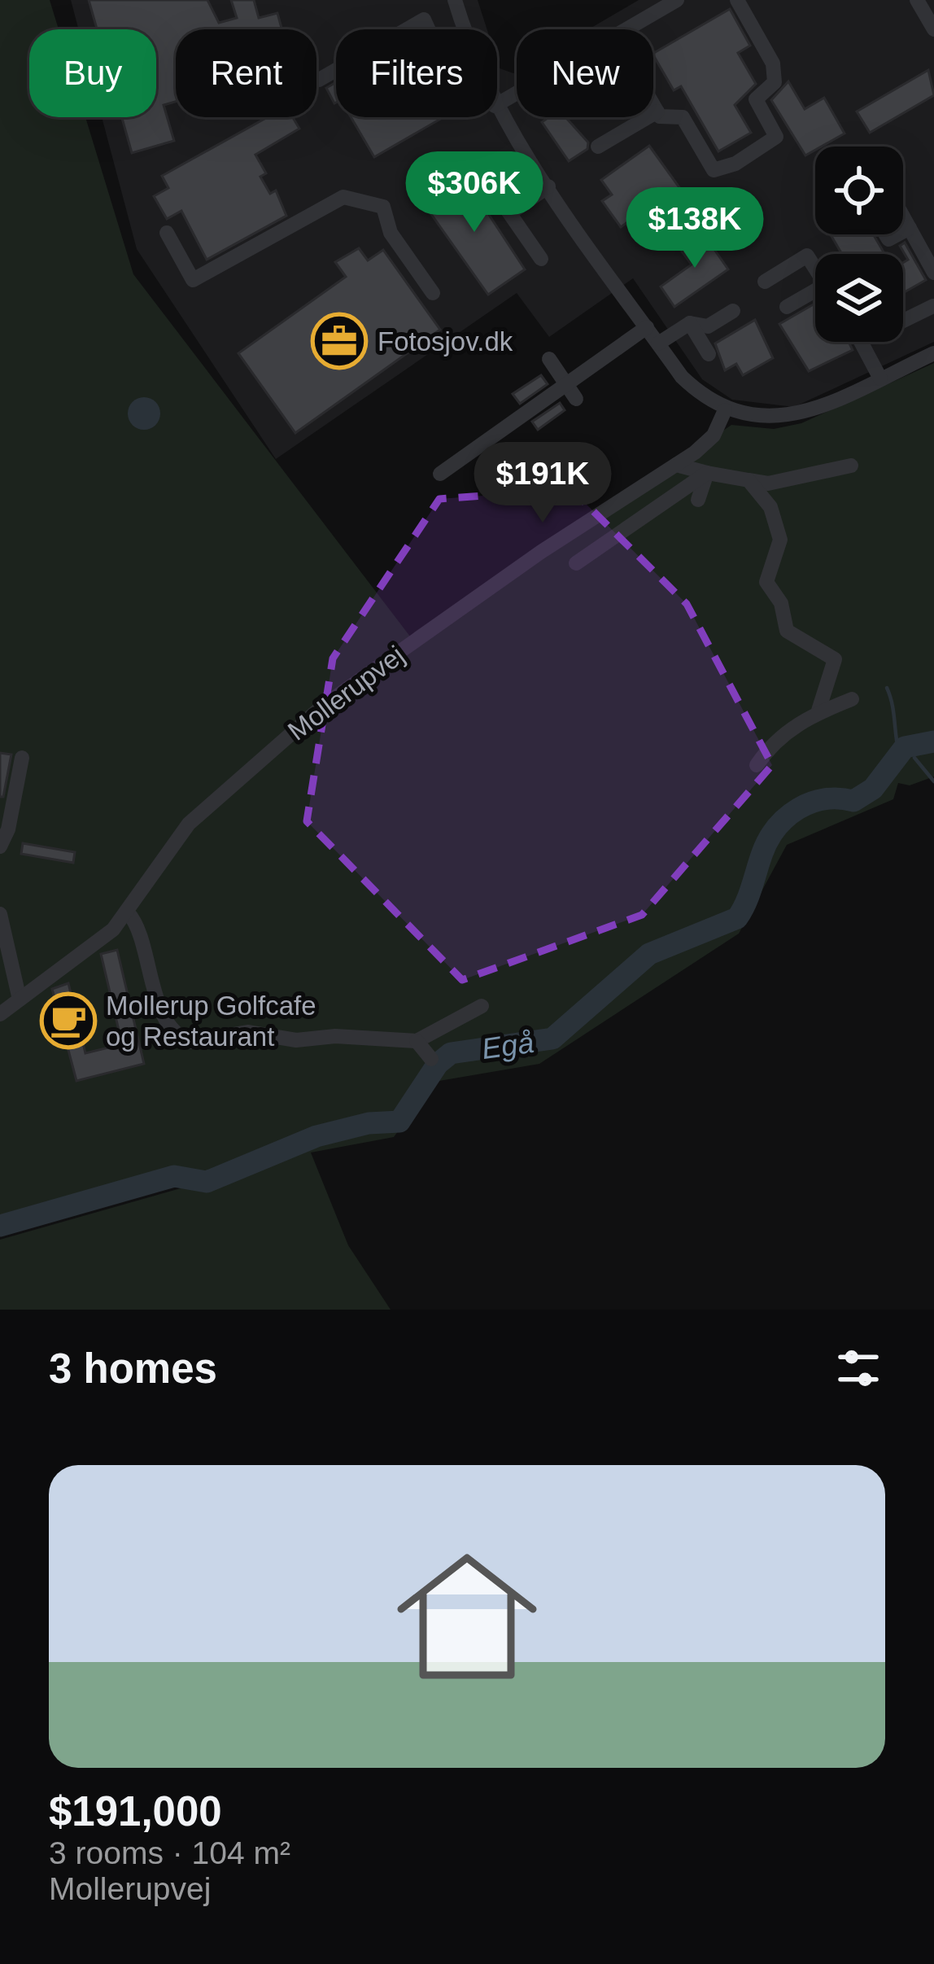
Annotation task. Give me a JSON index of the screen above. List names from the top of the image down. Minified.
{"streets":{"street":["Mollerupvej"]},"water":["Egå"],"places":{"office":["Fotosjov.dk"],"cafe":["Mollerup Golfcafe og Restaurant"]},"page":{"chip":["Buy","Rent","Filters","New"],"price":["$306K","$138K","$191K"],"heading":"3 homes","list":[{"name":"$191,000","note":"3 rooms · 104 m² · Mollerupvej"}]}}
